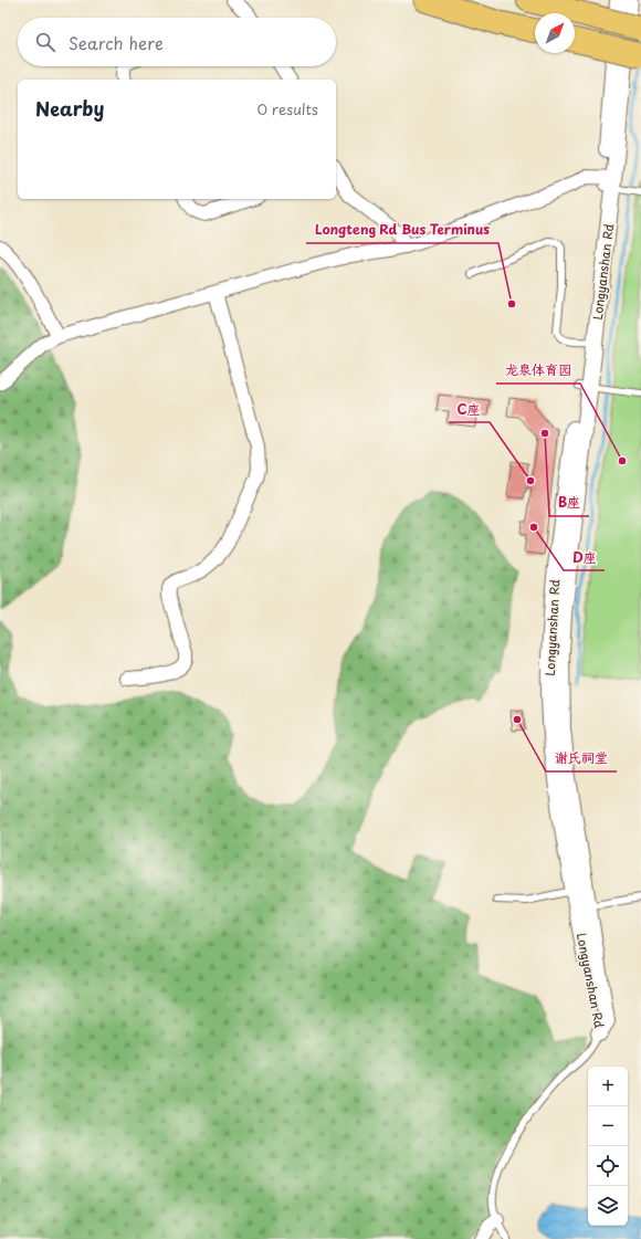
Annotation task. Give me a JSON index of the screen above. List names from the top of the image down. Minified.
{"streets":{"street":["Longyanshan Rd"]},"places":["Longteng Rd Bus Terminus","B座","龙泉体育园","C座","D座","谢氏祠堂"],"north":"top right","page":{"search":"Search here","heading":["Nearby","0 results"],"map_buttons":["+","−"]}}
